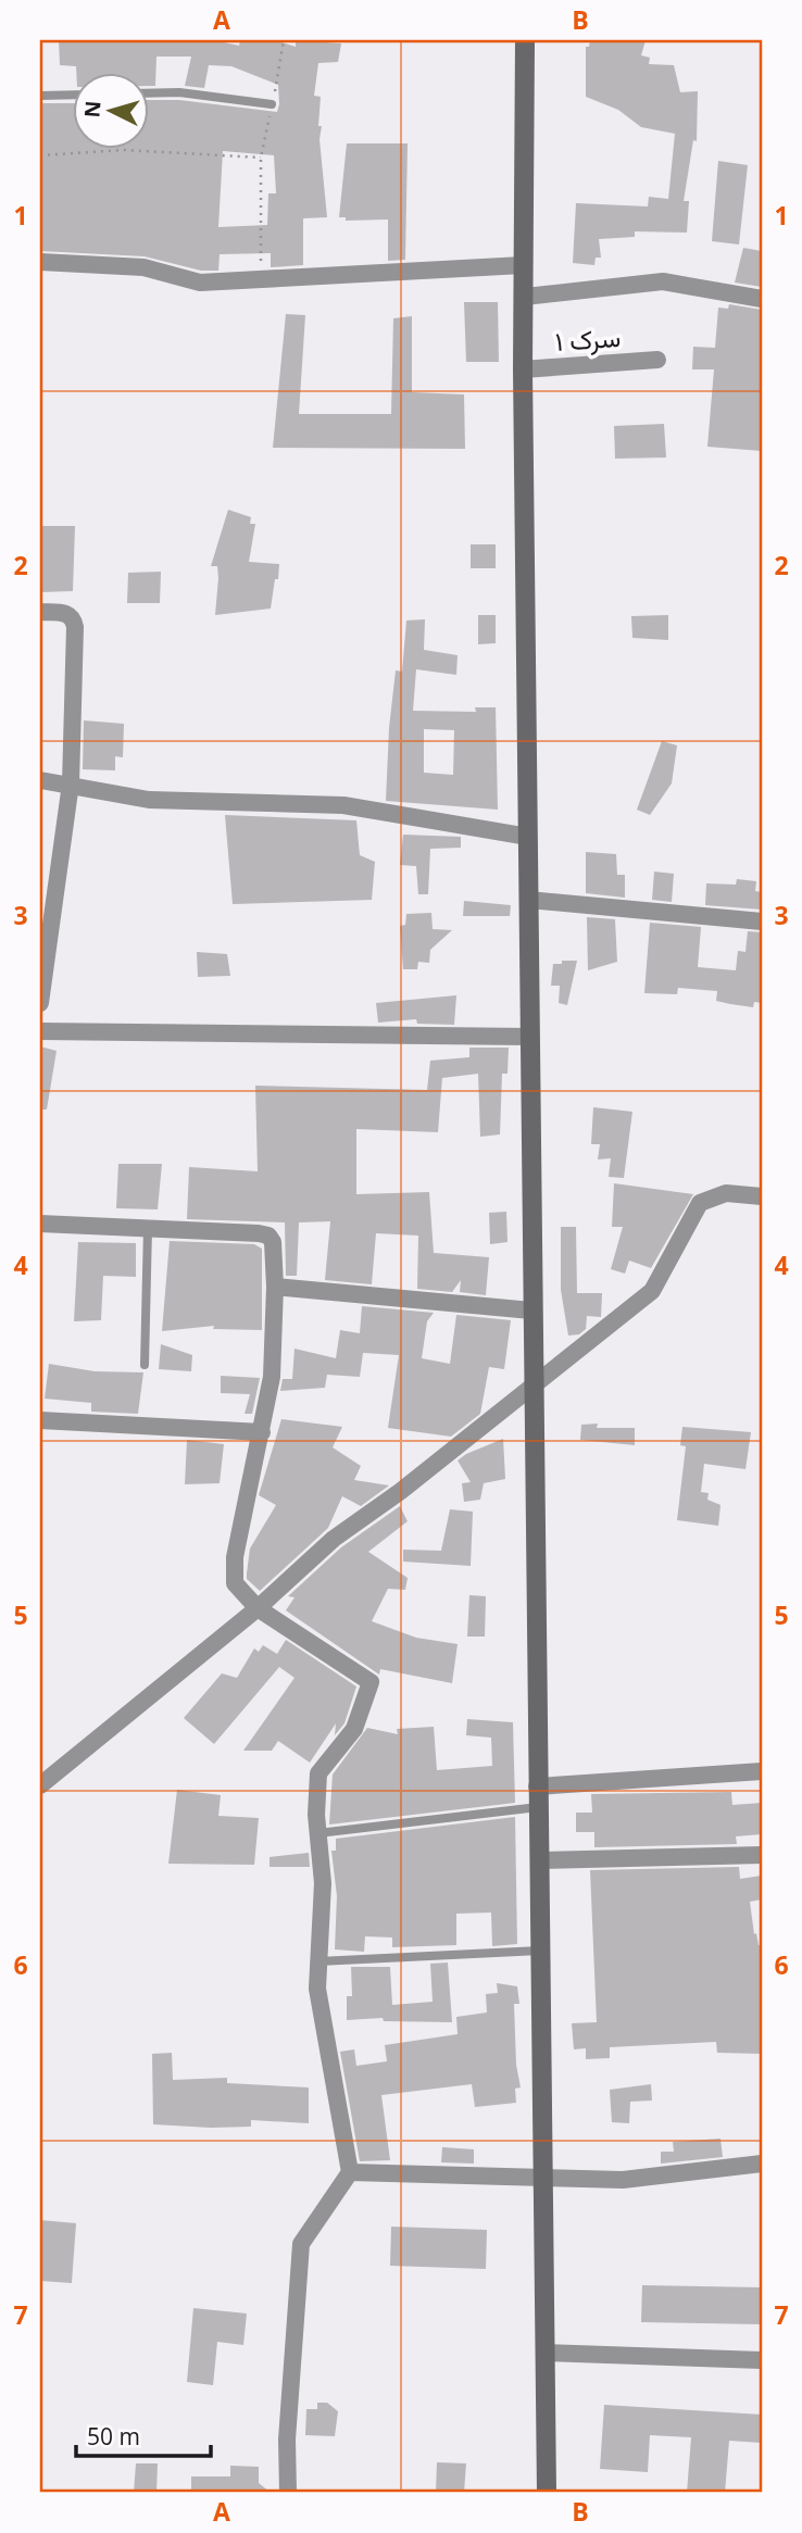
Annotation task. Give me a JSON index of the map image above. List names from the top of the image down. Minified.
{"streets":{"street":["سرک ۱"]},"scale_bar":"50 m","north":"left","grid":{"columns":["A","B"],"rows":["1","2","3","4","5","6","7"]}}
